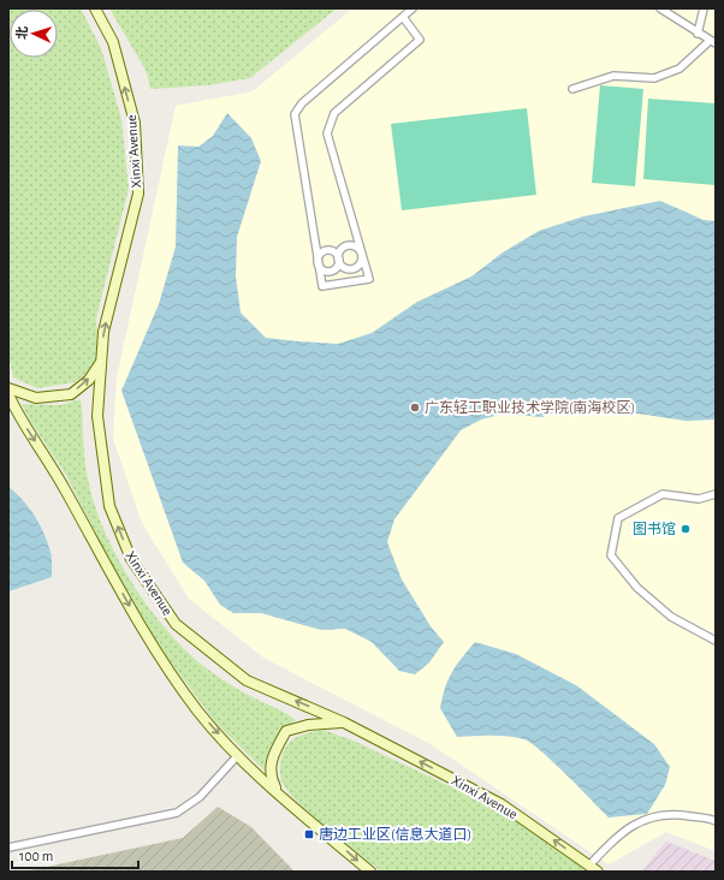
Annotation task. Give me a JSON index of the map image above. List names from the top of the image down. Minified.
{"streets":{"main road":["Xinxi Avenue"]},"places":{"other":["广东轻工职业技术学院(南海校区)","图书馆"],"transit":["唐边工业区(信息大道口)"]},"scale_bar":"100 m","north":"left"}
